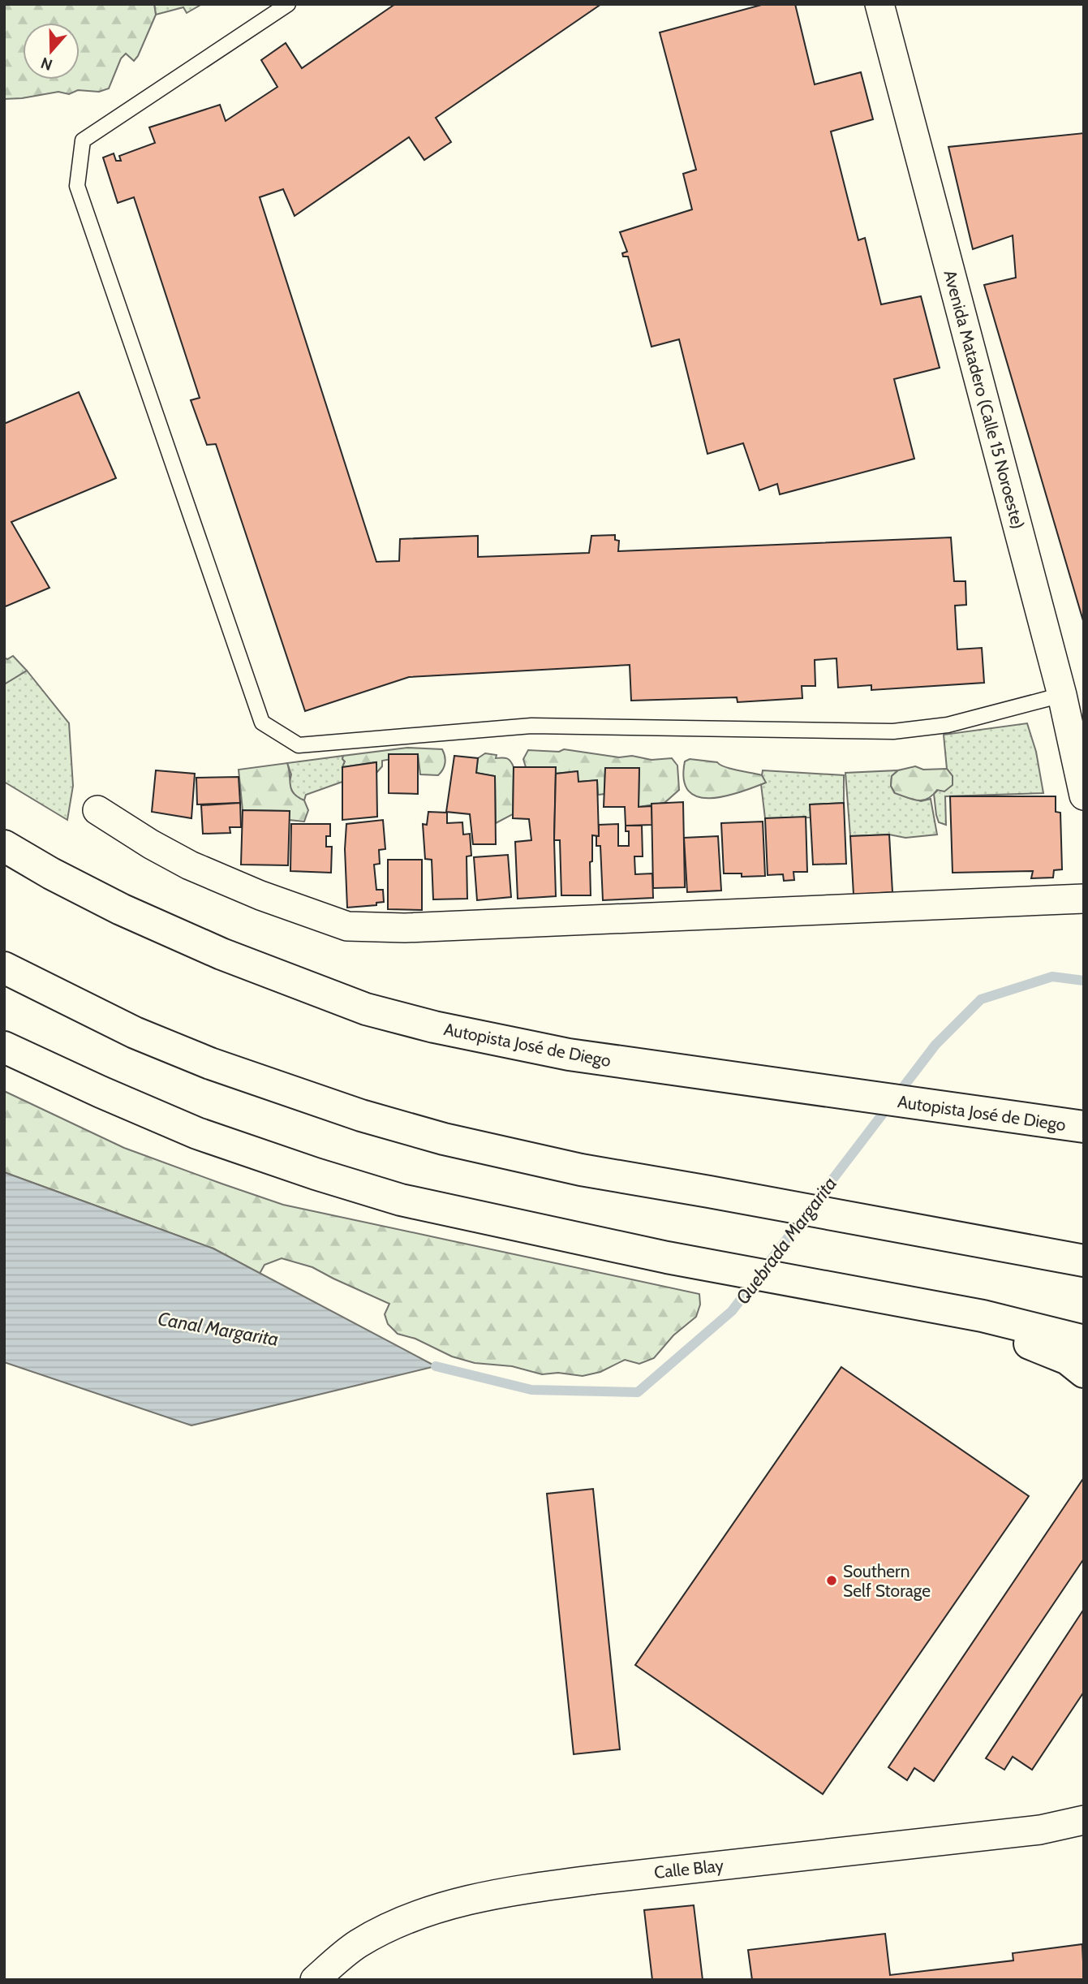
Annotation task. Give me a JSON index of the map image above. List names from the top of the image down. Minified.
{"streets":{"highway":["Autopista José de Diego"],"street":["Avenida Matadero (Calle 15 Noroeste)","Calle Blay"]},"water":["Quebrada Margarita","Canal Margarita"],"places":["Southern Self Storage"],"north":"bottom"}
